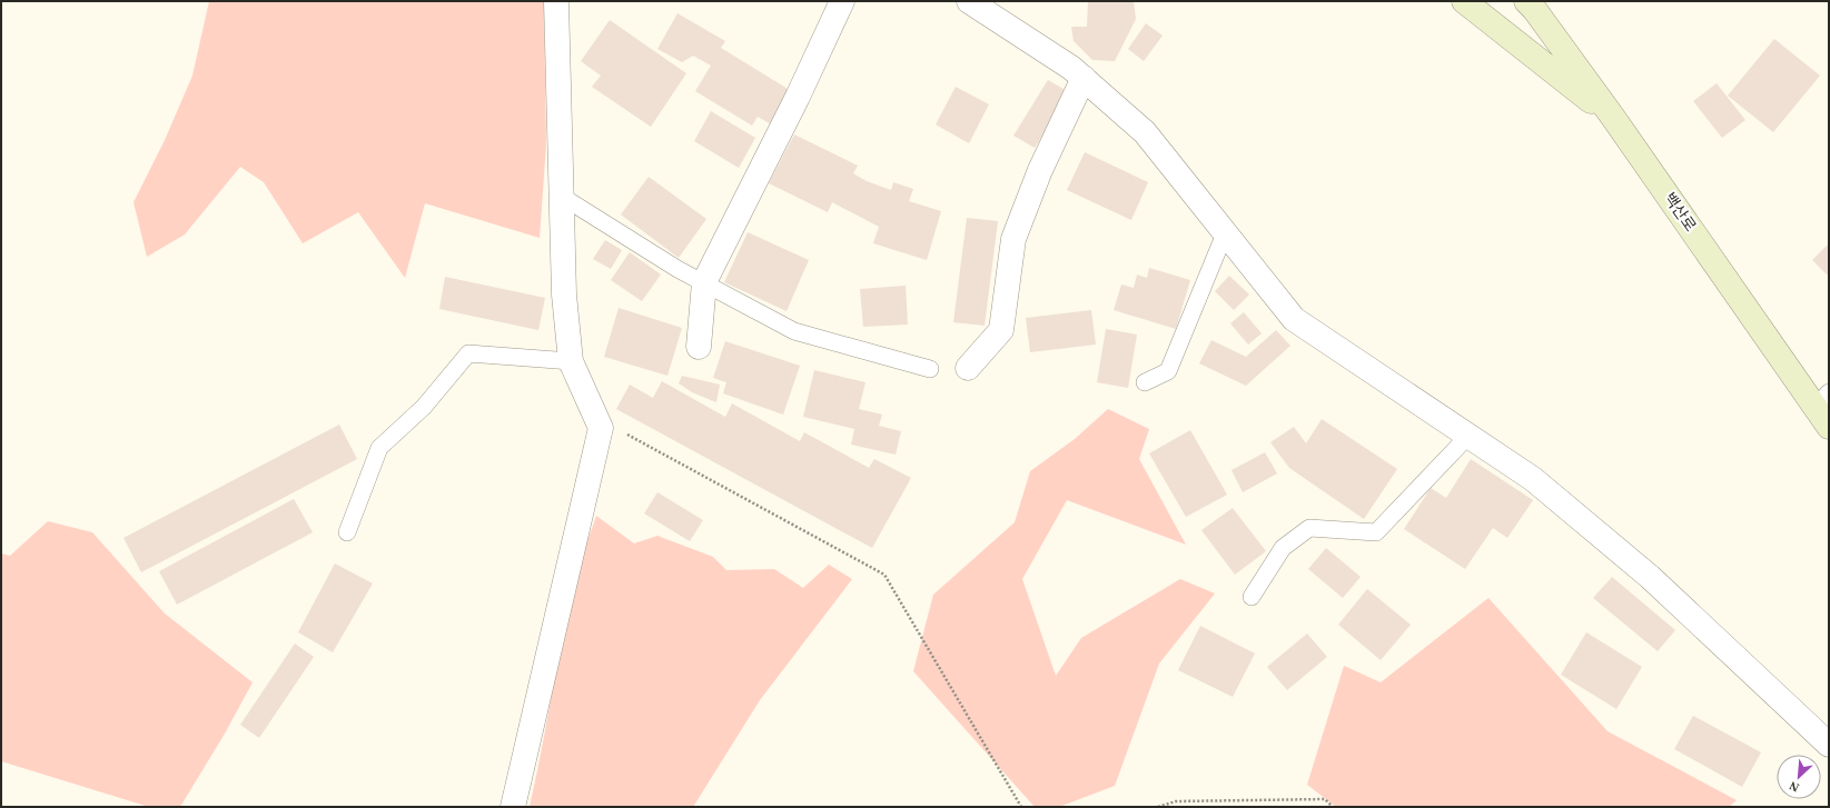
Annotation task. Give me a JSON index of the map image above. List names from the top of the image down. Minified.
{"streets":{"main road":["백산로"]},"north":"bottom left"}
